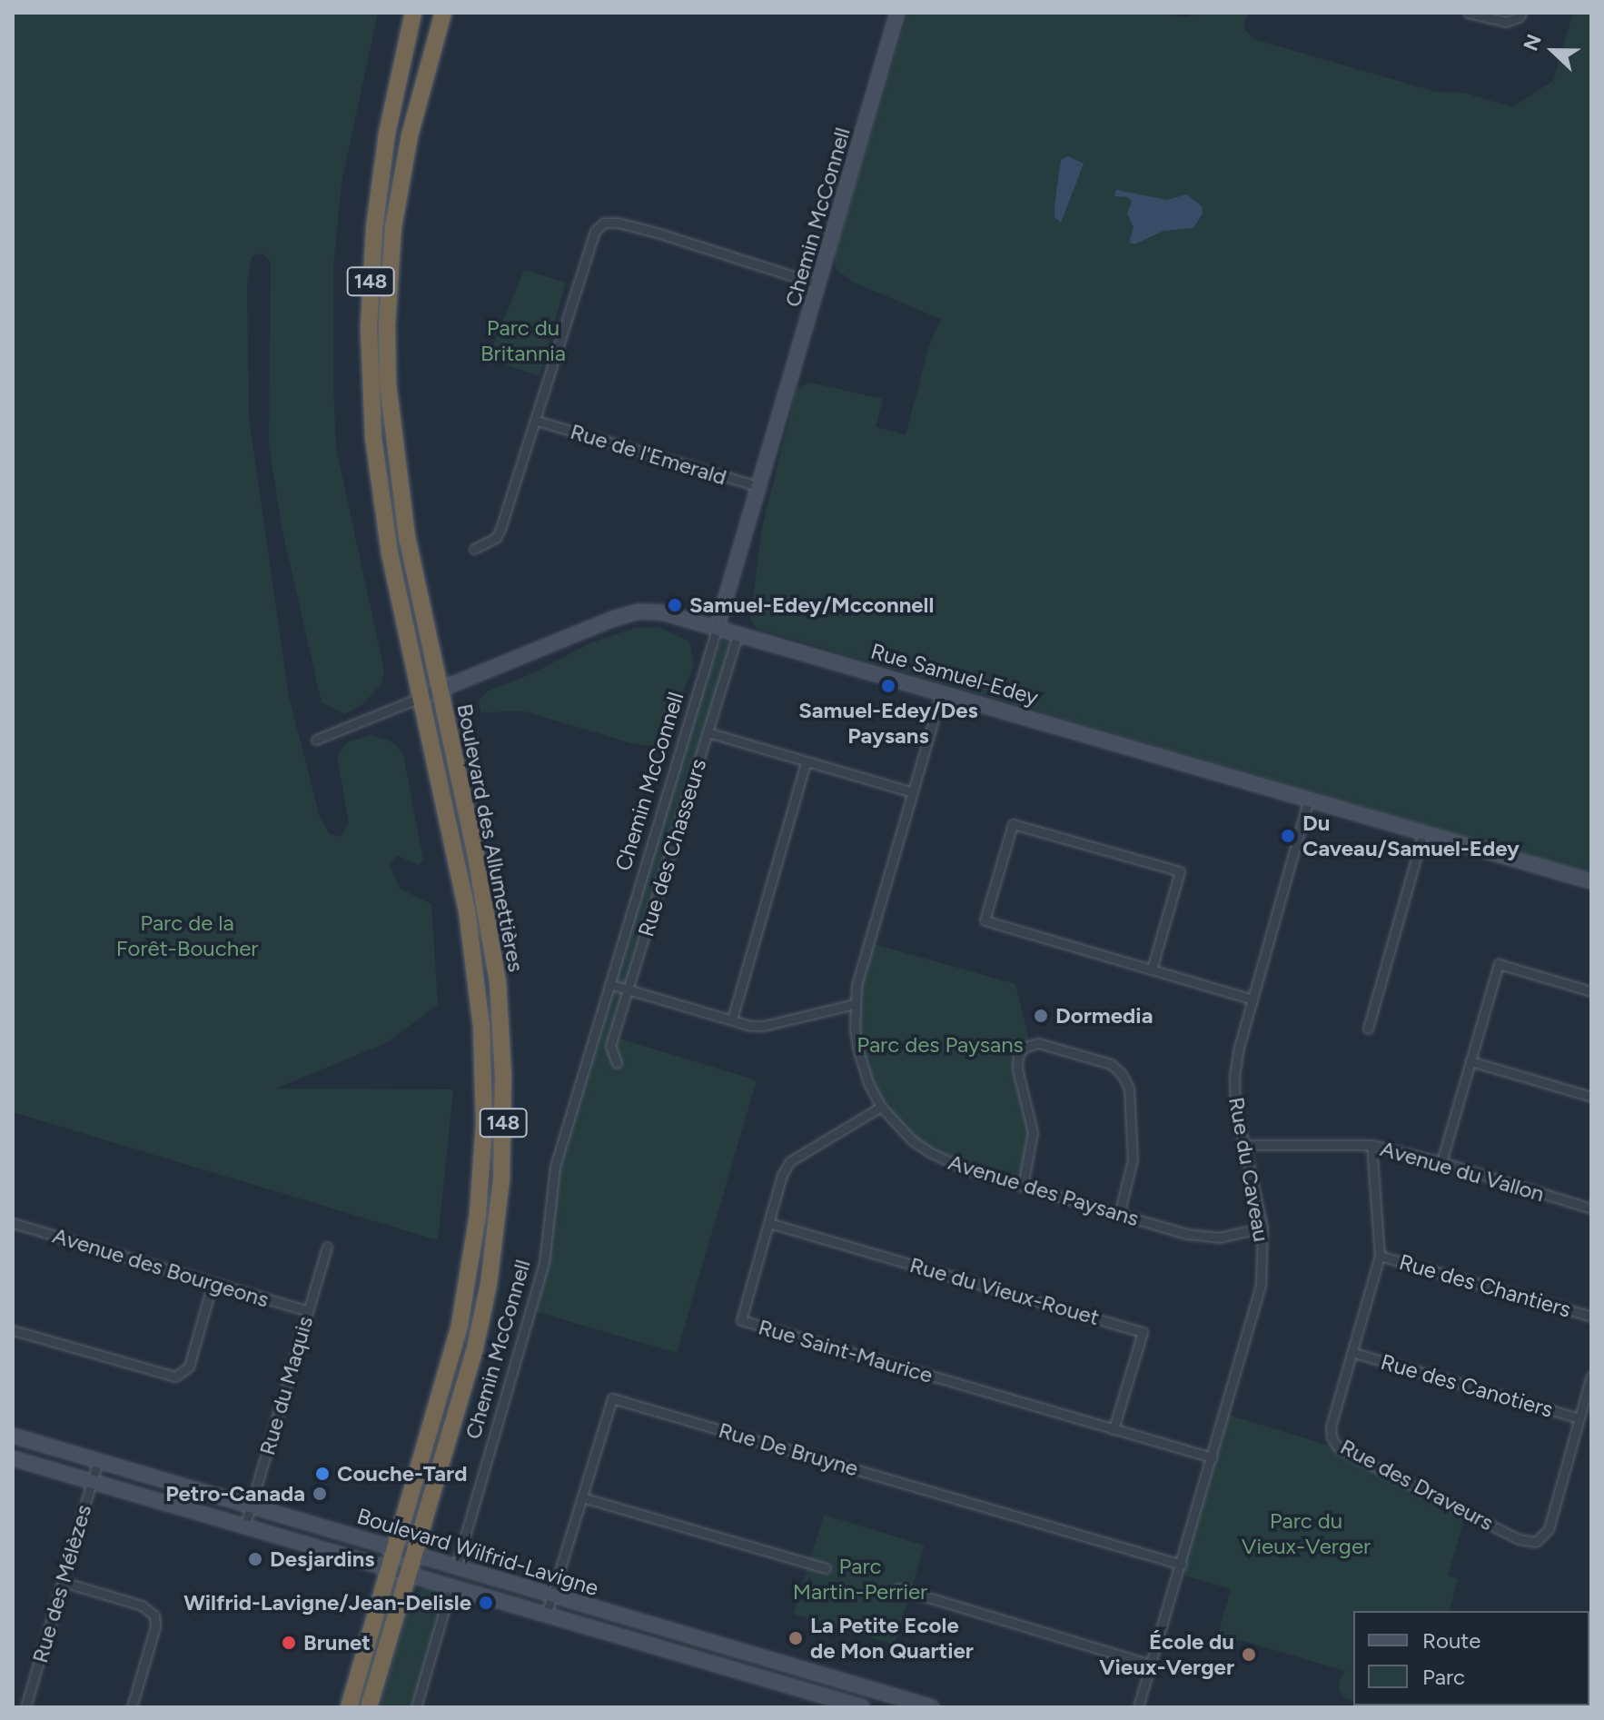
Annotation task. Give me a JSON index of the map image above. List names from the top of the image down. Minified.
{"streets":{"highway":["148","Boulevard des Allumettières"],"street":["Chemin McConnell","Rue de l'Emerald","Rue Samuel-Edey","Rue des Chasseurs","Rue du Caveau","Avenue du Vallon","Avenue des Paysans","Avenue des Bourgeons","Rue des Chantiers","Rue du Vieux-Rouet","Rue Saint-Maurice","Rue du Maquis","Rue des Canotiers","Rue De Bruyne","Rue des Draveurs","Boulevard Wilfrid-Lavigne","Rue des Mélèzes"]},"crossings":[["Chemin McConnell","Rue de l'Emerald"],["Chemin McConnell","Rue Samuel-Edey"],["Chemin McConnell","Boulevard Wilfrid-Lavigne"],["Rue Samuel-Edey","Boulevard des Allumettières"],["Rue Samuel-Edey","Rue des Chasseurs"],["Rue Samuel-Edey","Rue du Caveau"],["Rue Samuel-Edey","Avenue des Paysans"],["Boulevard des Allumettières","Boulevard Wilfrid-Lavigne"],["Rue du Caveau","Avenue du Vallon"],["Rue du Caveau","Avenue des Paysans"],["Rue du Caveau","Rue Saint-Maurice"],["Rue du Caveau","Rue De Bruyne"],["Avenue du Vallon","Rue des Draveurs"],["Avenue des Paysans","Rue Saint-Maurice"],["Avenue des Bourgeons","Rue du Maquis"],["Rue des Chantiers","Rue des Draveurs"],["Rue du Vieux-Rouet","Rue Saint-Maurice"],["Rue du Maquis","Boulevard Wilfrid-Lavigne"],["Rue des Canotiers","Rue des Draveurs"],["Rue De Bruyne","Boulevard Wilfrid-Lavigne"],["Boulevard Wilfrid-Lavigne","Rue des Mélèzes"]],"parks":["Parc du Britannia","Parc de la Forêt-Boucher","Parc des Paysans","Parc du Vieux-Verger","Parc Martin-Perrier"],"places":["Samuel-Edey/Mcconnell","Samuel-Edey/Des Paysans","Du Caveau/Samuel-Edey","Dormedia","Couche-Tard","Petro-Canada","Desjardins","Wilfrid-Lavigne/Jean-Delisle","La Petite Ecole de Mon Quartier","Brunet","École du Vieux-Verger"],"legend":["Route","Parc"],"north":"left"}
